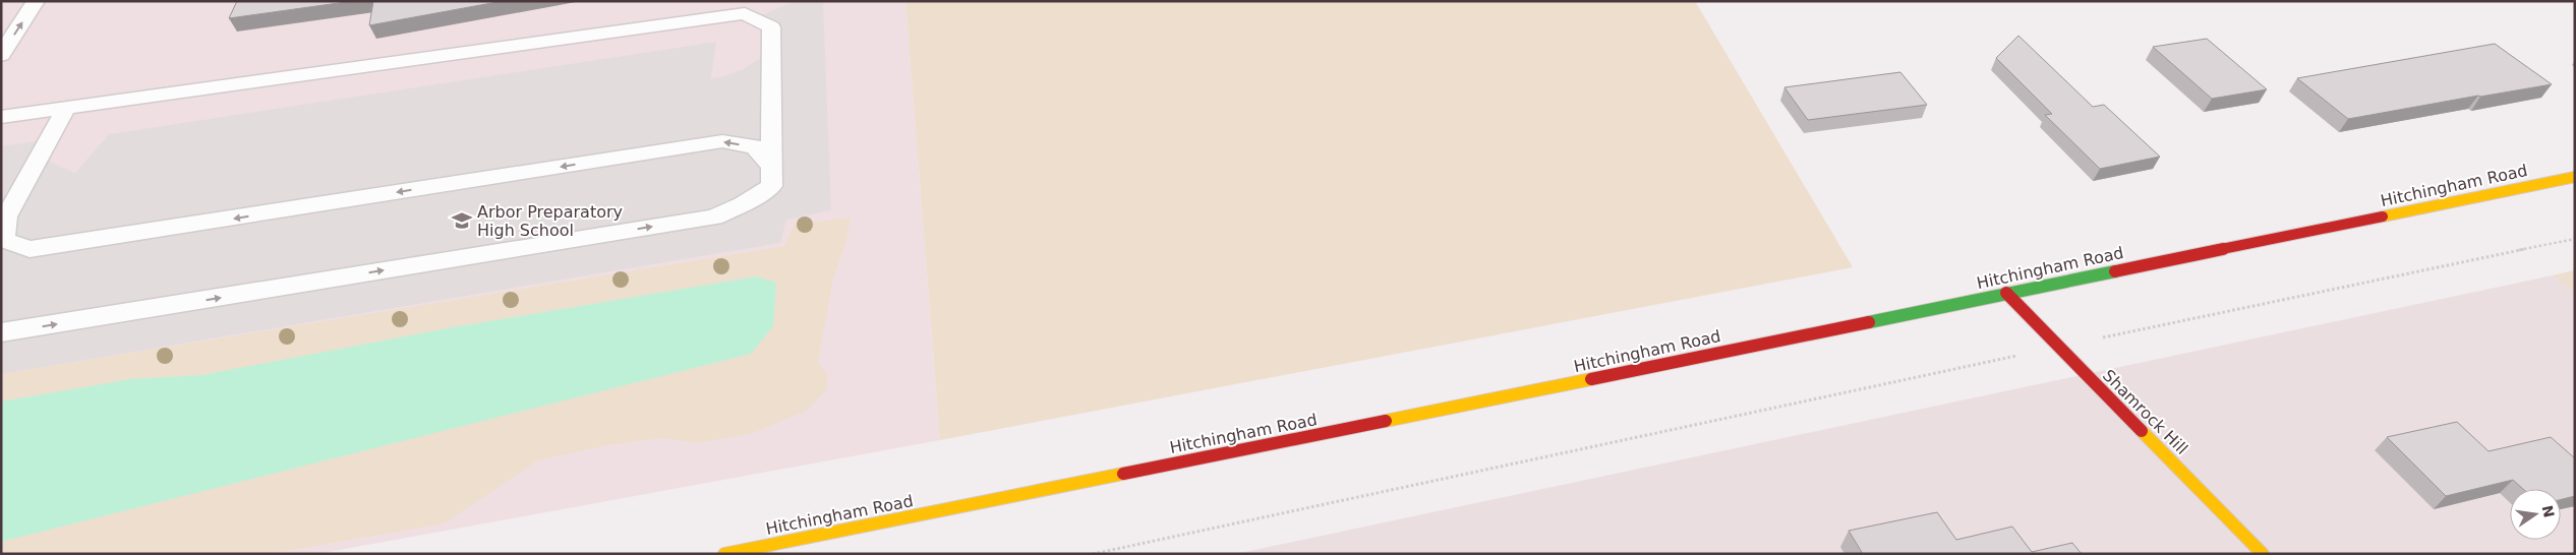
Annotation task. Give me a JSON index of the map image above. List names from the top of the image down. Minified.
{"streets":{"street":["Hitchingham Road","Shamrock Hill"]},"crossings":[["Hitchingham Road","Shamrock Hill"]],"places":{"school or university":["Arbor Preparatory High School"]},"north":"right"}
